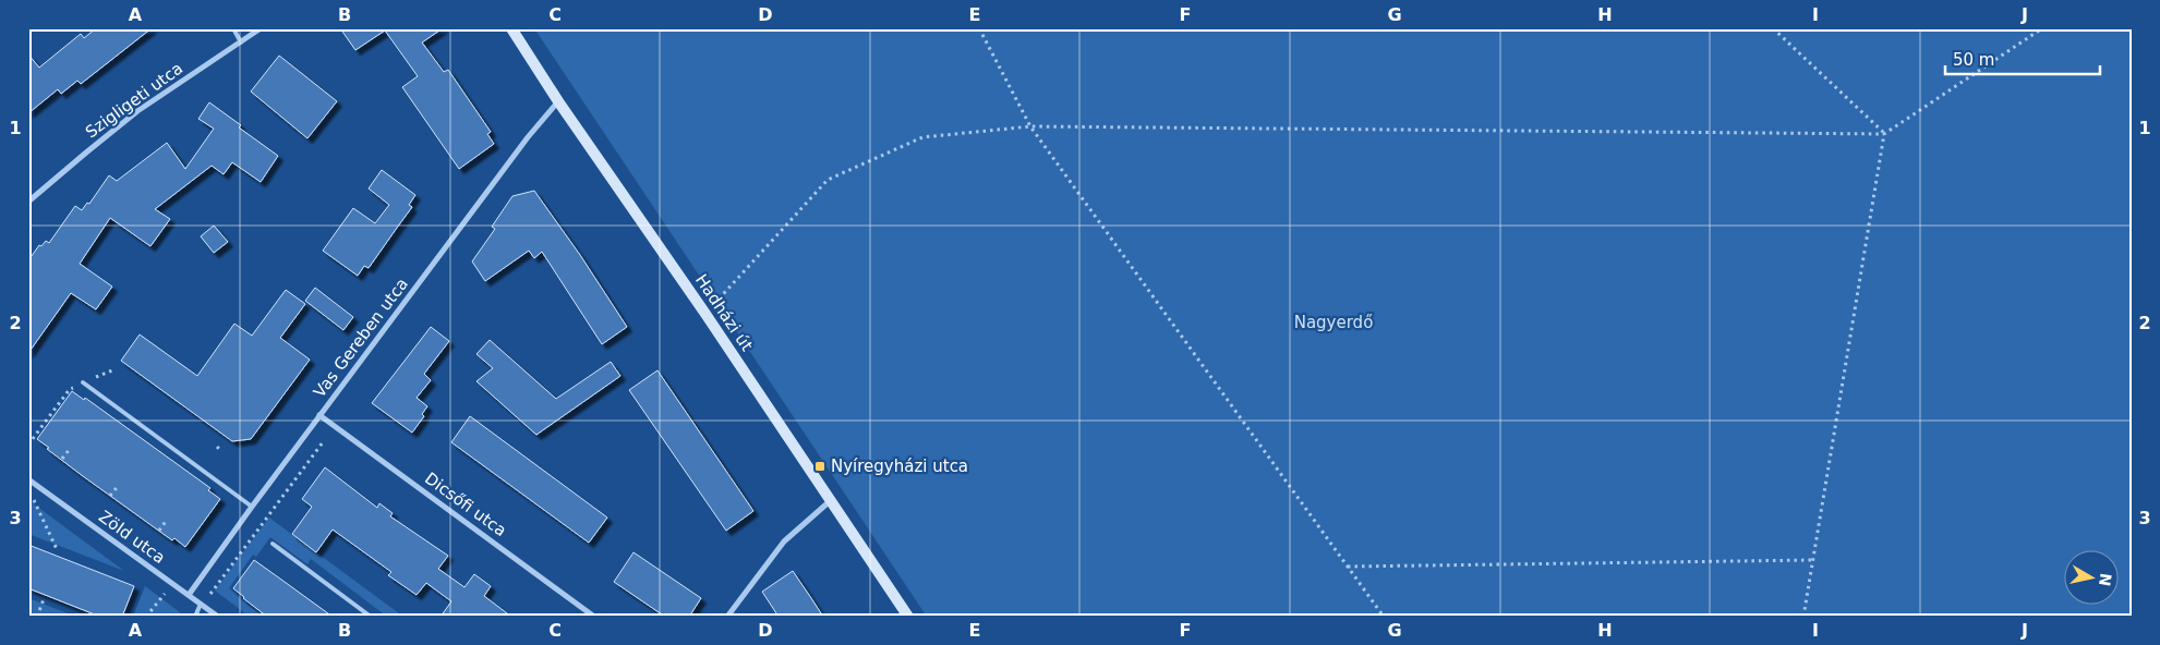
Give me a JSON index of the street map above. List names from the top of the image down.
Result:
{
  "streets": {
    "street": [
      "Szigligeti utca",
      "Hadházi út",
      "Vas Gereben utca",
      "Dicsőfi utca",
      "Zöld utca"
    ]
  },
  "crossings": [
    ["Hadházi út", "Vas Gereben utca"],
    ["Vas Gereben utca", "Dicsőfi utca"],
    ["Vas Gereben utca", "Zöld utca"]
  ],
  "parks": ["Nagyerdő"],
  "places": {
    "transit": ["Nyíregyházi utca"]
  },
  "scale_bar": "50 m",
  "north": "right",
  "grid": {
    "columns": [
      "A",
      "B",
      "C",
      "D",
      "E",
      "F",
      "G",
      "H",
      "I",
      "J"
    ],
    "rows": ["1", "2", "3"]
  }
}
